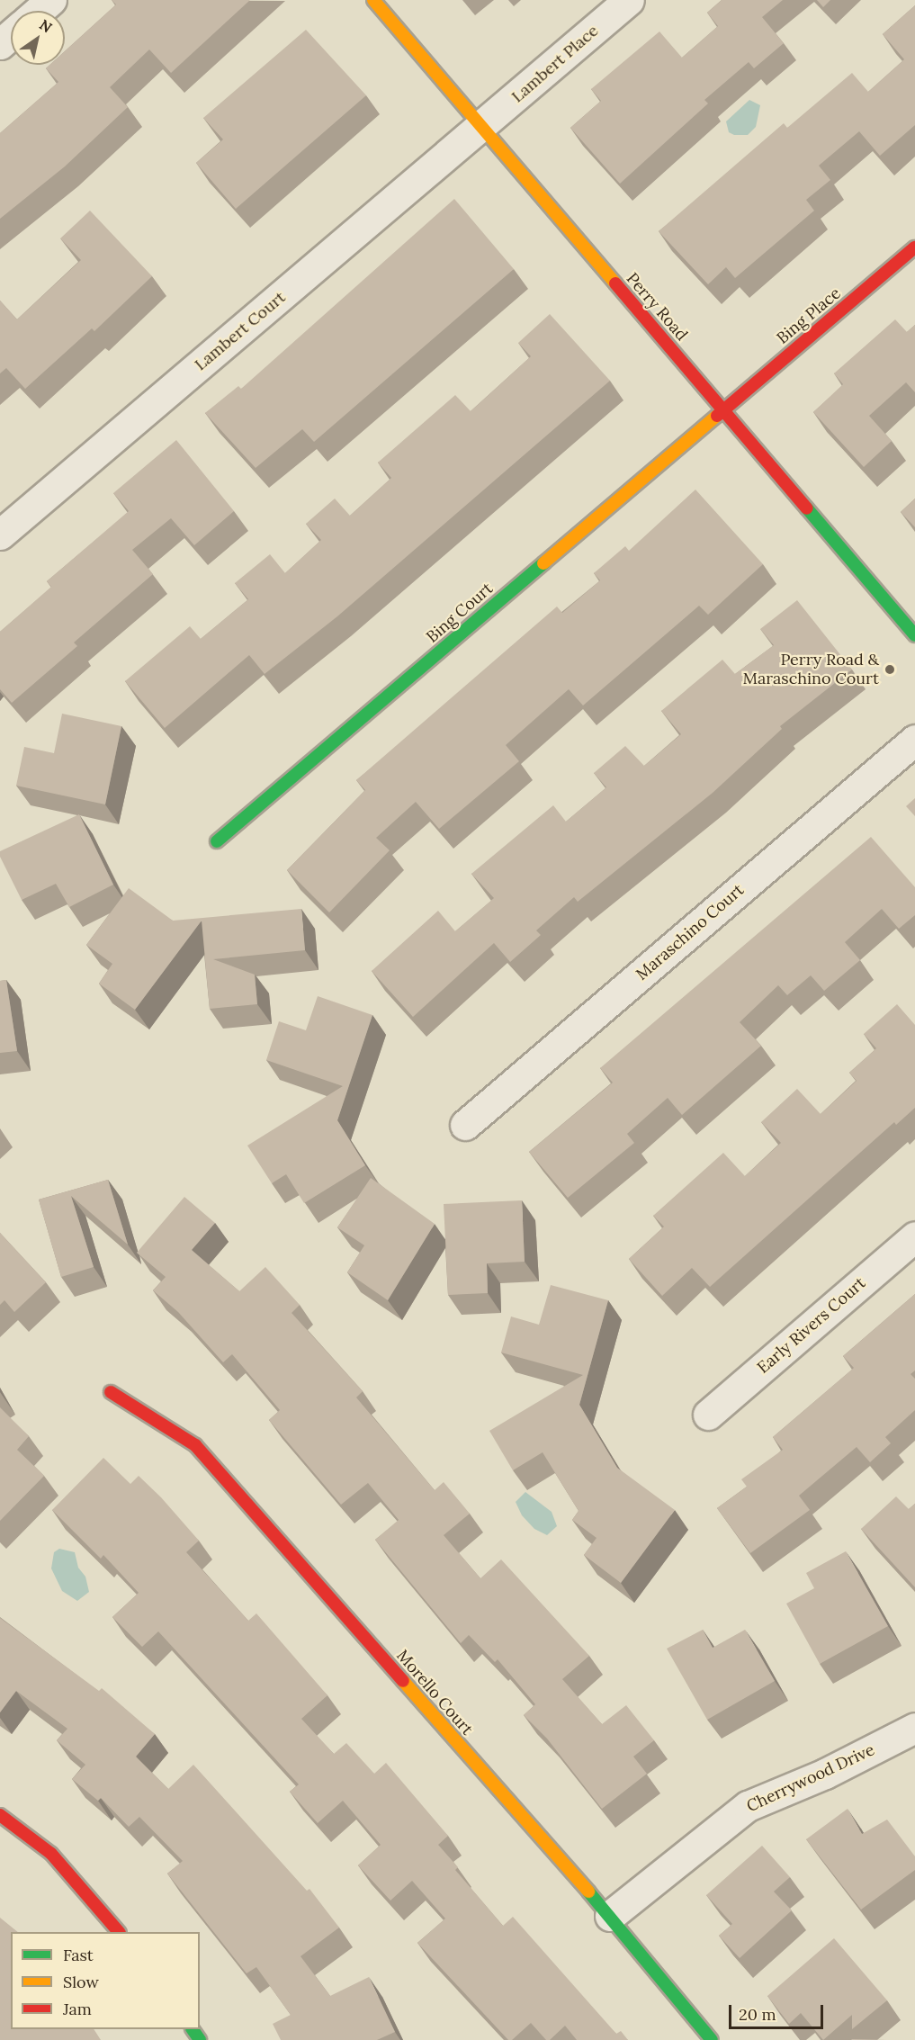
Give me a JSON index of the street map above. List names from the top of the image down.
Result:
{
  "streets": {
    "street": [
      "Lambert Place",
      "Perry Road",
      "Bing Place",
      "Lambert Court",
      "Bing Court",
      "Maraschino Court",
      "Early Rivers Court",
      "Morello Court",
      "Cherrywood Drive"
    ]
  },
  "crossings": [
    ["Lambert Place", "Perry Road"],
    ["Lambert Place", "Lambert Court"],
    ["Perry Road", "Bing Place"],
    ["Perry Road", "Lambert Court"],
    ["Perry Road", "Bing Court"],
    ["Bing Place", "Bing Court"],
    ["Morello Court", "Cherrywood Drive"]
  ],
  "places": ["Perry Road & Maraschino Court"],
  "legend": ["Fast", "Slow", "Jam"],
  "scale_bar": "20 m",
  "north": "top right"
}
